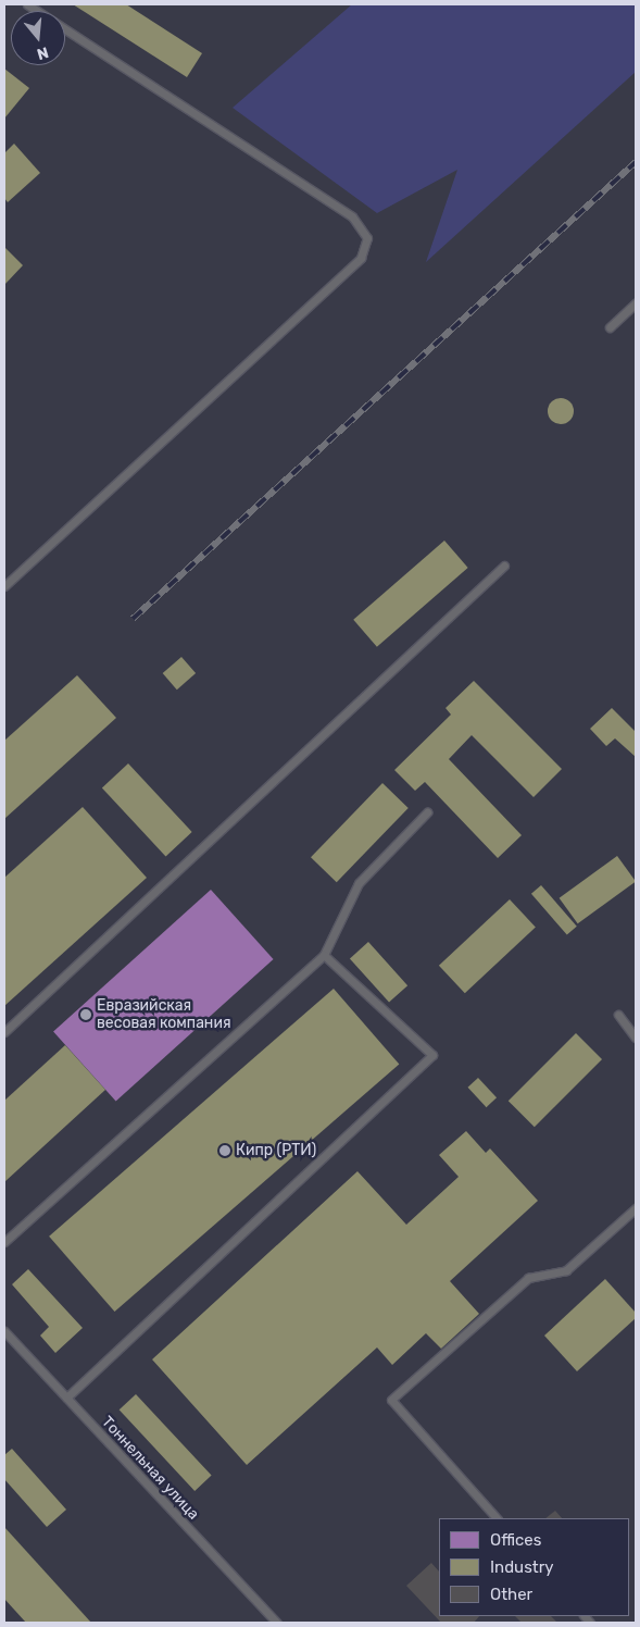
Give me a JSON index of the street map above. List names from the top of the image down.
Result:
{
  "streets": {
    "lane": ["Тоннельная улица"]
  },
  "places": ["Евразийская весовая компания", "Кипр (РТИ)"],
  "legend": ["Offices", "Industry", "Other"],
  "north": "bottom"
}
